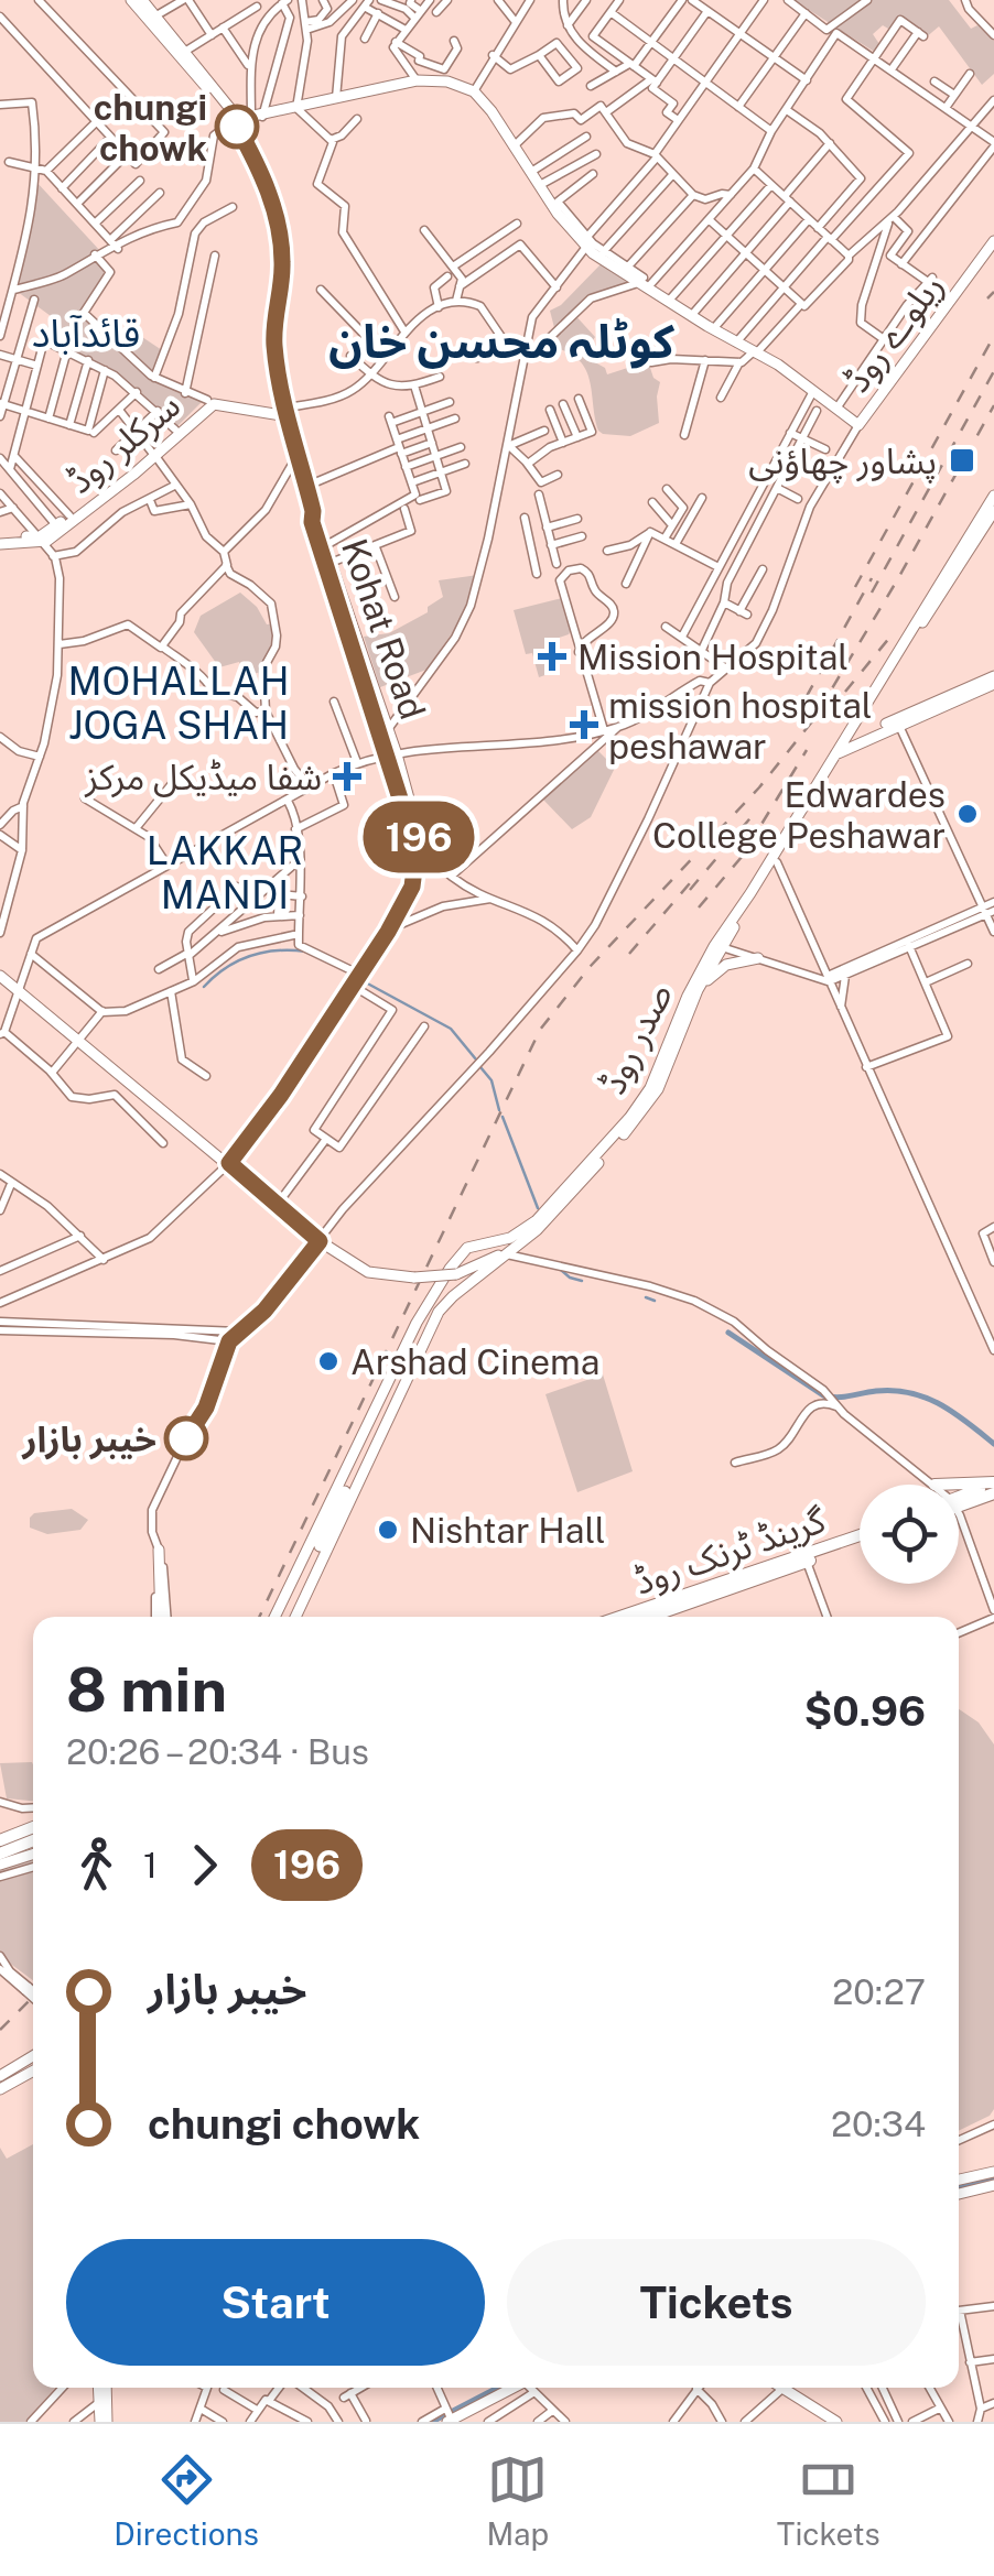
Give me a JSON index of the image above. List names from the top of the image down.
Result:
{
  "streets": {
    "highway": ["گرینڈ ٹرنک روڈ"],
    "main road": [
      "ریلوے روڈ",
      "سرکلر روڈ",
      "Kohat Road",
      "صدر روڈ"
    ]
  },
  "districts": [
    "قائدآباد",
    "کوٹلہ محسن خان",
    "MOHALLAH JOGA SHAH",
    "LAKKAR MANDI"
  ],
  "places": {
    "other": [
      "chungi chowk",
      "Edwardes College Peshawar",
      "Arshad Cinema",
      "خیبر بازار",
      "Nishtar Hall"
    ],
    "transit": ["پشاور چھاؤنی"],
    "health": ["Mission Hospital", "mission hospital peshawar", "شفا میڈیکل مركز"]
  },
  "lines": ["bus line 196"],
  "page": {
    "on_map": "196",
    "heading": ["8 min", "20:26 – 20:34 · Bus", "$0.96"],
    "legs": ["1", "196"],
    "list": [
      {
        "name": "خیبر بازار",
        "value": "20:27"
      },
      {
        "name": "chungi chowk",
        "value": "20:34"
      }
    ],
    "buttons": ["Start", "Tickets"],
    "tabs": ["Directions", "Map", "Tickets"]
  }
}
